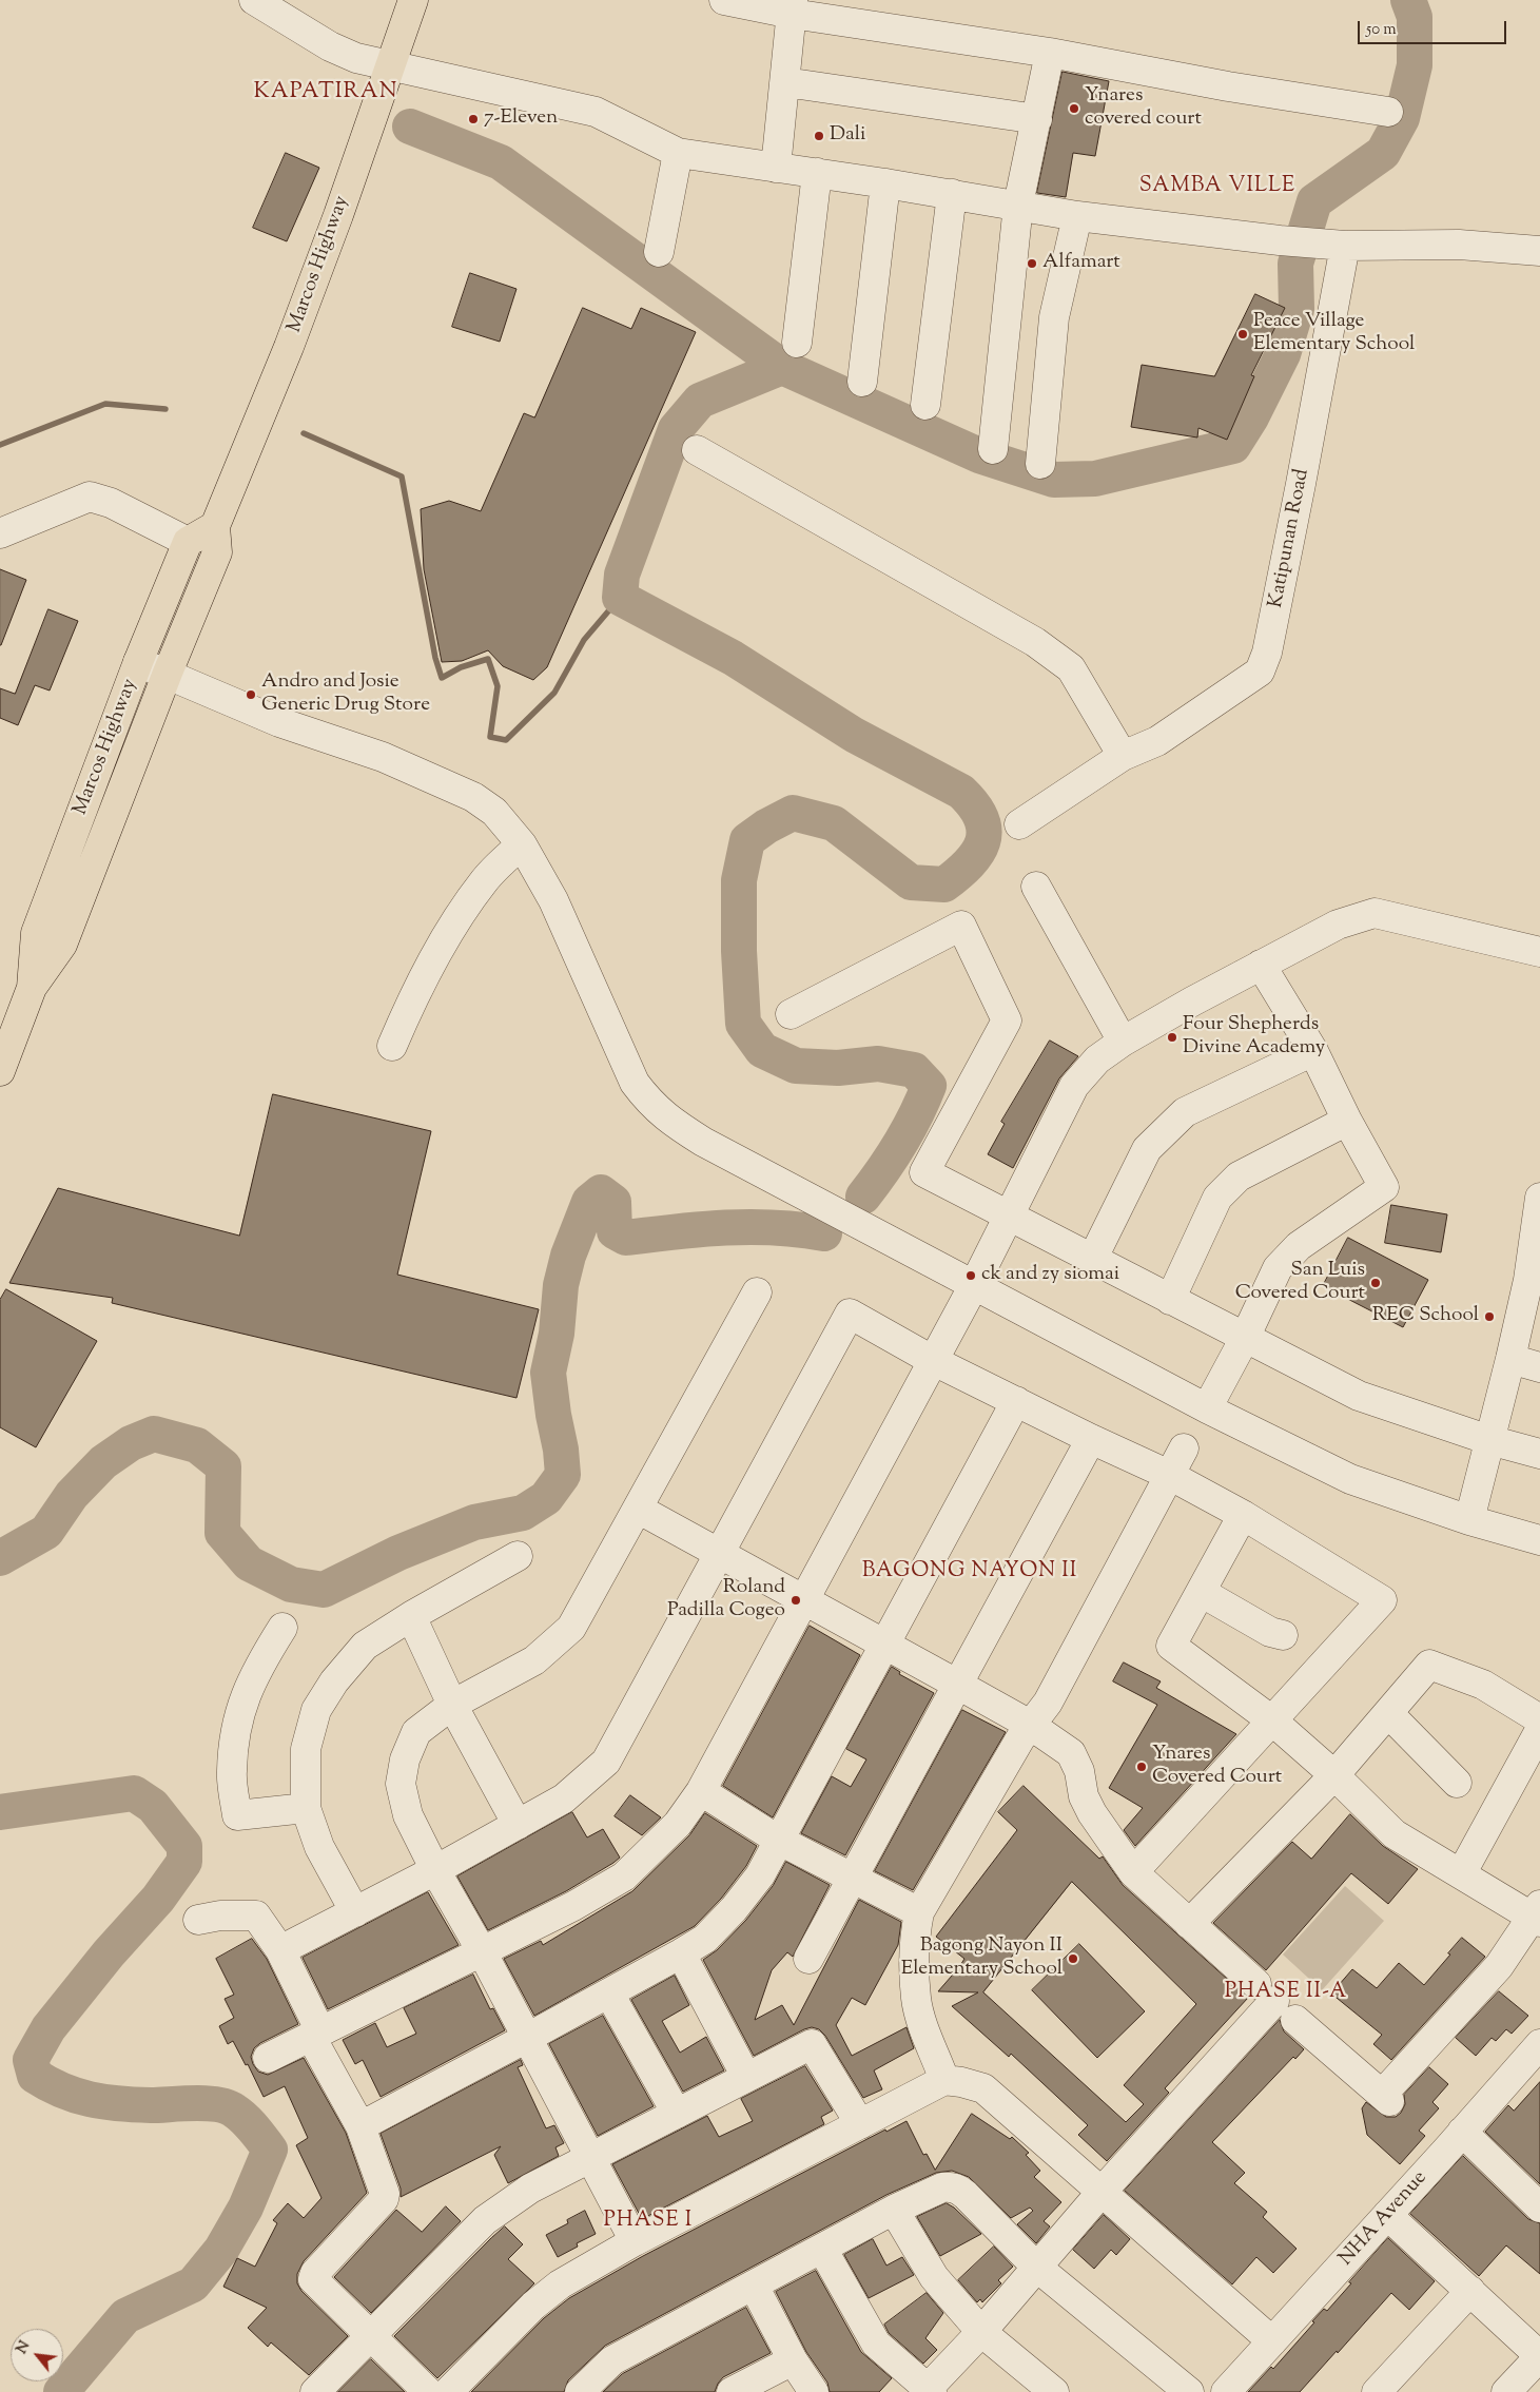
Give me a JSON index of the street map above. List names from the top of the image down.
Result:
{
  "streets": {
    "main road": ["Marcos Highway"],
    "street": ["Katipunan Road", "NHA Avenue"]
  },
  "districts": [
    "KAPATIRAN",
    "SAMBA VILLE",
    "BAGONG NAYON II",
    "PHASE II-A",
    "PHASE I"
  ],
  "places": [
    "Ynares covered court",
    "7-Eleven",
    "Dali",
    "Alfamart",
    "Peace Village Elementary School",
    "Andro and Josie Generic Drug Store",
    "Four Shepherds Divine Academy",
    "ck and zy siomai",
    "San Luis Covered Court",
    "REC School",
    "Roland Padilla Cogeo",
    "Ynares Covered Court",
    "Bagong Nayon II Elementary School"
  ],
  "scale_bar": "50 m",
  "north": "top left"
}
